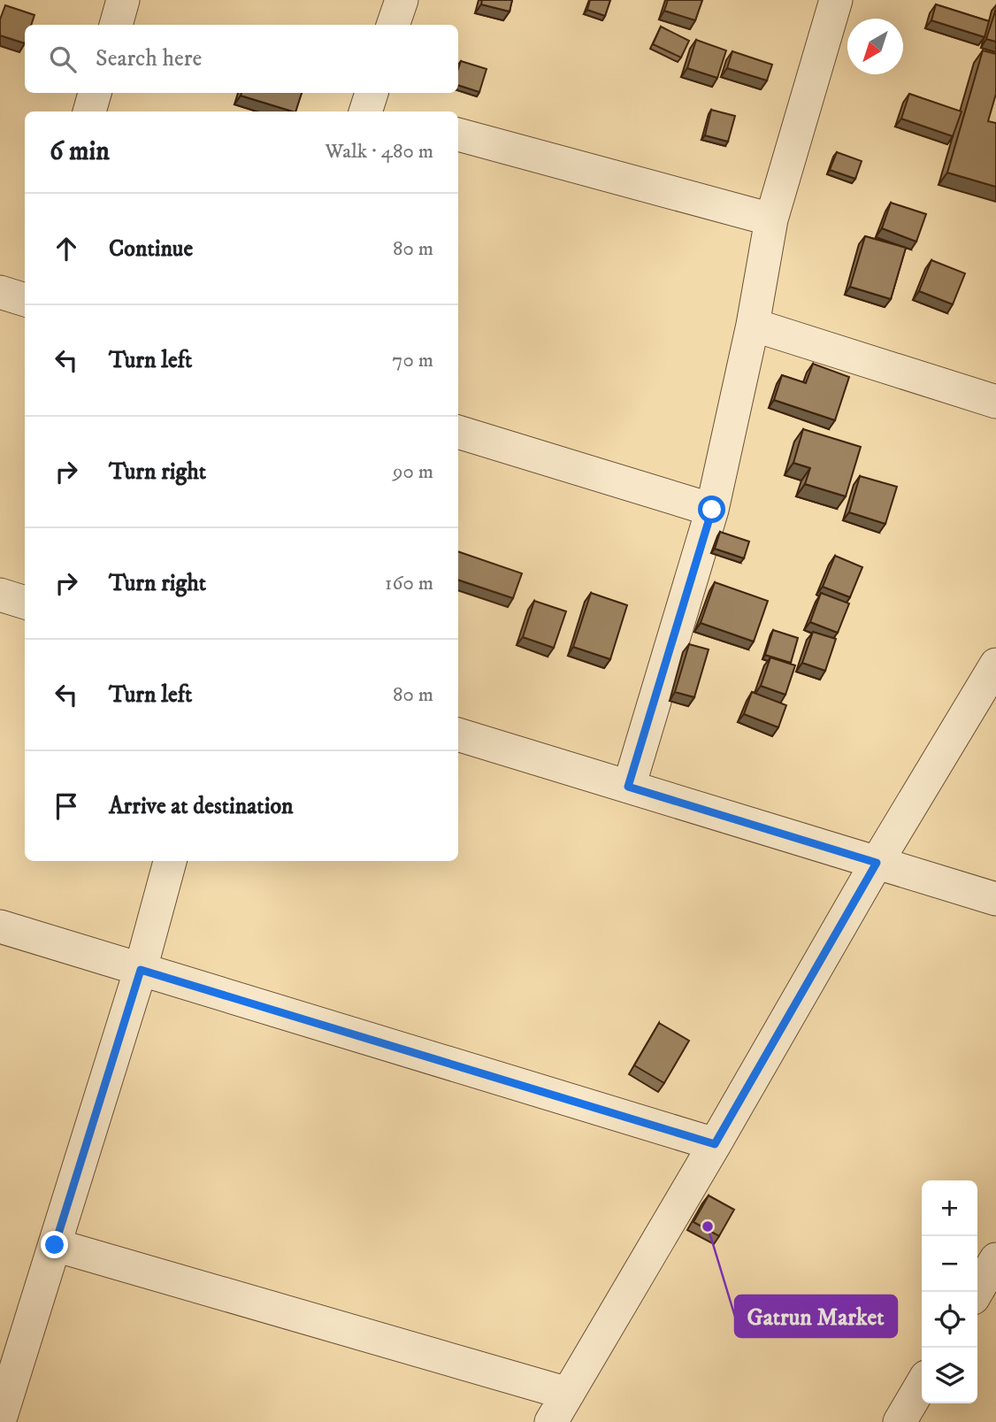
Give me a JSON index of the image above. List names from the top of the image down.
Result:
{
  "places": ["Gatrun Market"],
  "north": "bottom left",
  "page": {
    "search": "Search here",
    "heading": ["6 min", "Walk · 480 m"],
    "list": [
      ["Continue", "80 m"],
      ["Turn left", "70 m"],
      ["Turn right", "90 m"],
      ["Turn right", "160 m"],
      ["Turn left", "80 m"],
      "Arrive at destination"
    ],
    "map_buttons": ["+", "−"]
  }
}
